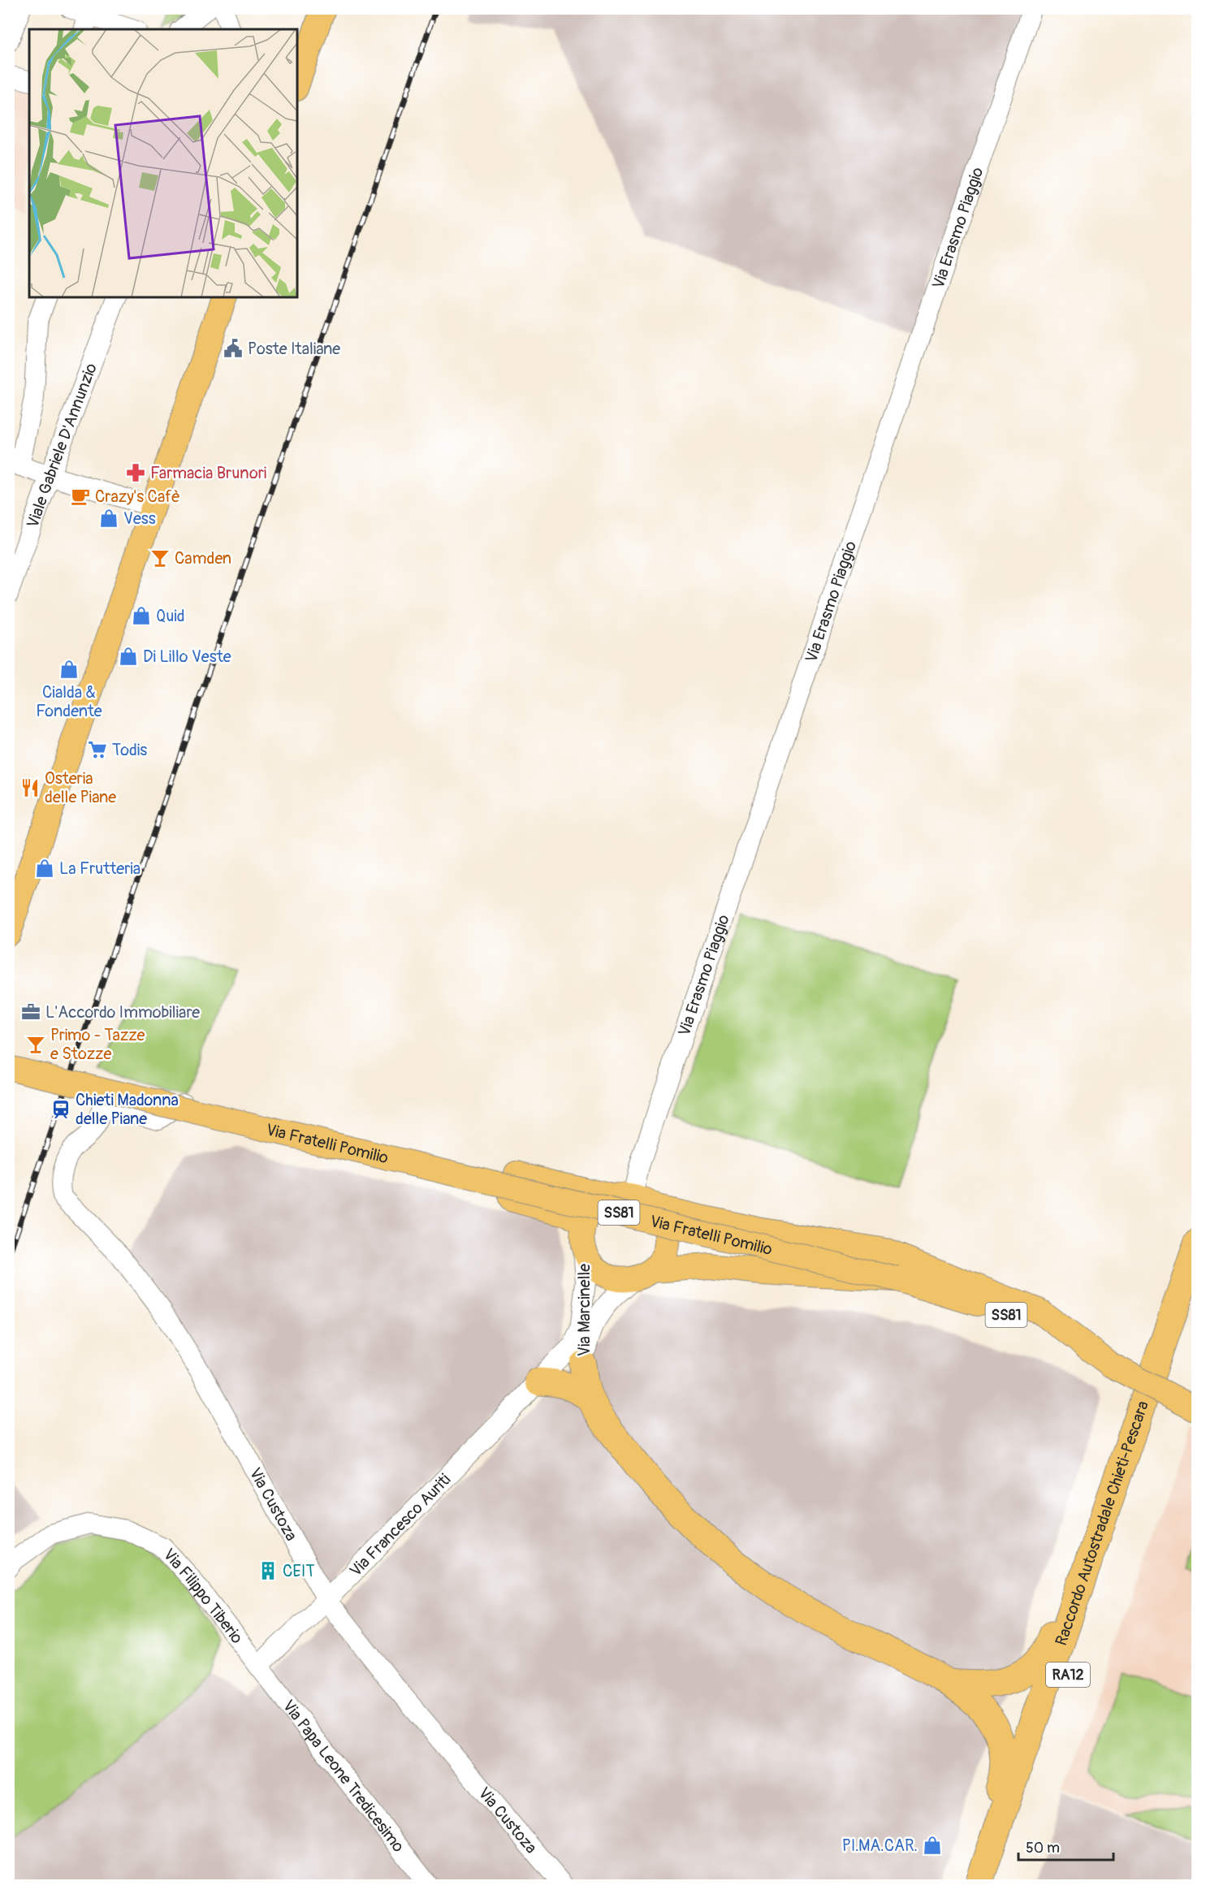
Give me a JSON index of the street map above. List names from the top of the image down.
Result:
{
  "streets": {
    "highway": ["Raccordo Autostradale Chieti-Pescara", "RA12"],
    "main road": ["Via Fratelli Pomilio", "SS81"],
    "street": [
      "Via Erasmo Piaggio",
      "Viale Gabriele D'Annunzio",
      "Via Marcinelle",
      "Via Custoza",
      "Via Francesco Auriti",
      "Via Filippo Tiberio",
      "Via Papa Leone Tredicesimo"
    ]
  },
  "crossings": [
    ["Via Erasmo Piaggio", "Via Fratelli Pomilio"],
    ["Via Erasmo Piaggio", "Via Marcinelle"],
    ["Via Fratelli Pomilio", "Via Marcinelle"],
    ["Via Fratelli Pomilio", "Via Custoza"],
    ["Via Marcinelle", "Via Francesco Auriti"],
    ["Via Custoza", "Via Francesco Auriti"],
    ["Via Francesco Auriti", "Via Filippo Tiberio"],
    ["Via Francesco Auriti", "Via Papa Leone Tredicesimo"],
    ["Via Filippo Tiberio", "Via Papa Leone Tredicesimo"]
  ],
  "places": {
    "public building": ["Poste Italiane"],
    "pharmacy": ["Farmacia Brunori"],
    "cafe": ["Crazy's Cafè"],
    "shop": [
      "Vess",
      "Quid",
      "Di Lillo Veste",
      "Cialda & Fondente",
      "La Frutteria",
      "PI.MA.CAR."
    ],
    "bar": ["Camden", "Primo - Tazze e Stozze"],
    "supermarket": ["Todis"],
    "restaurant": ["Osteria delle Piane"],
    "office": ["L'Accordo Immobiliare"],
    "station": ["Chieti Madonna delle Piane"],
    "building": ["CEIT"]
  },
  "scale_bar": "50 m"
}
